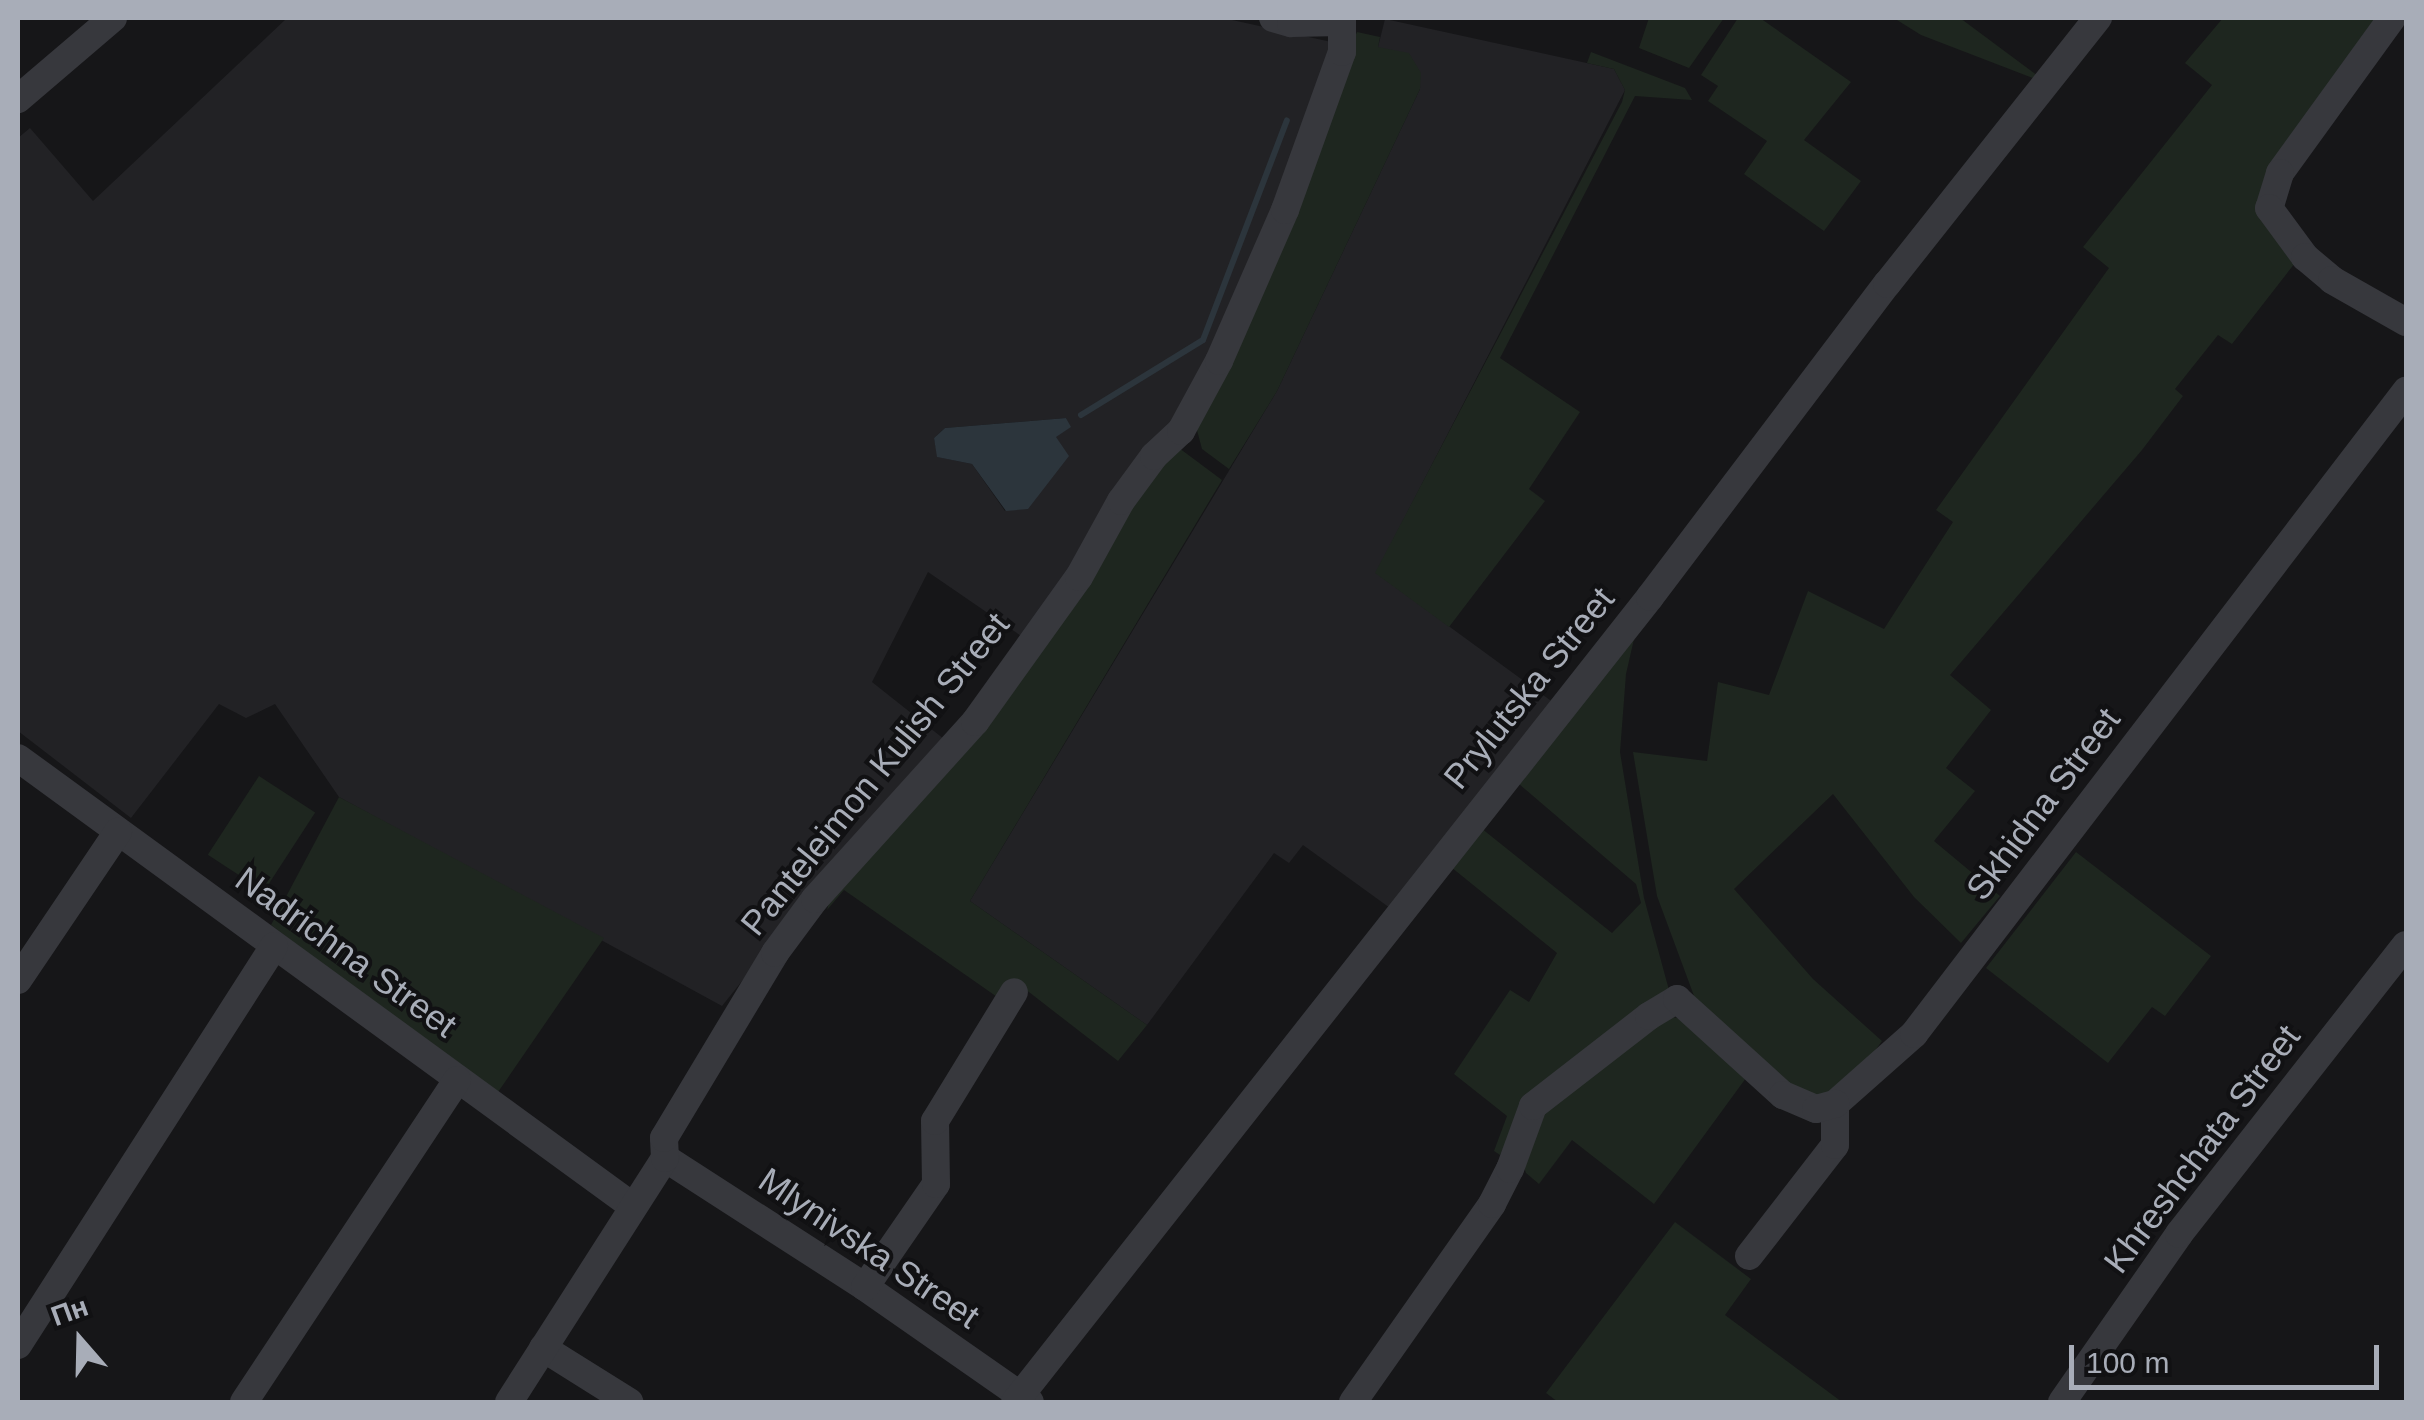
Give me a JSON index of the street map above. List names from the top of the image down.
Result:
{
  "streets": {
    "street": [
      "Prylutska Street",
      "Panteleimon Kulish Street",
      "Skhidna Street",
      "Nadrichna Street",
      "Khreshchata Street",
      "Mlynivska Street"
    ]
  },
  "crossings": [
    ["Prylutska Street", "Mlynivska Street"],
    ["Panteleimon Kulish Street", "Nadrichna Street"],
    ["Panteleimon Kulish Street", "Mlynivska Street"]
  ],
  "scale_bar": "100 m",
  "north": "top"
}
